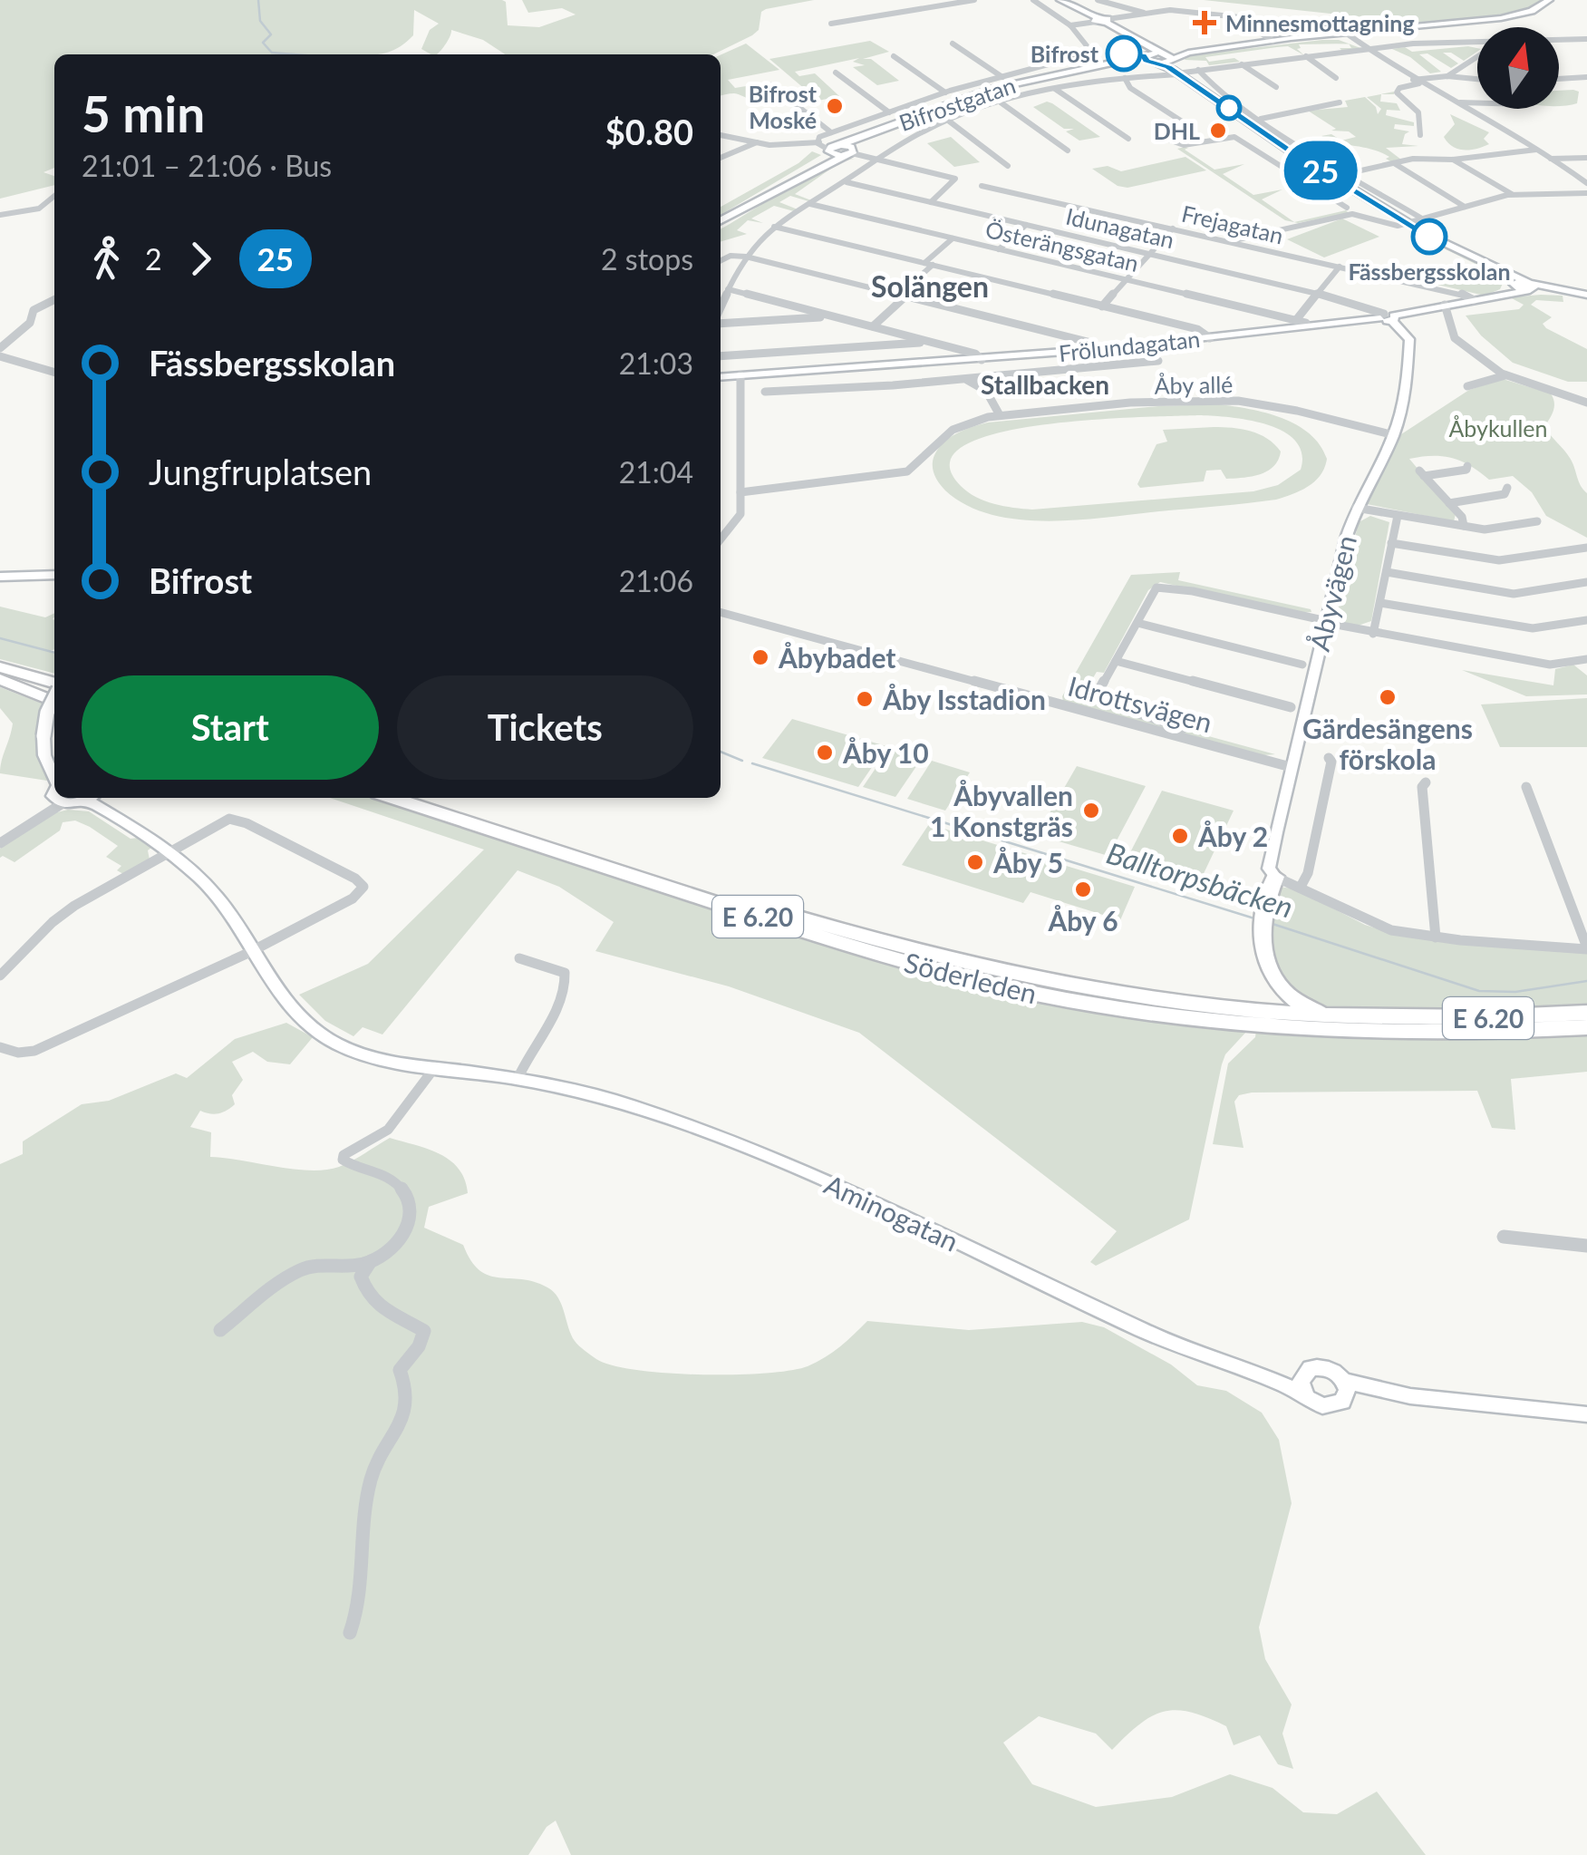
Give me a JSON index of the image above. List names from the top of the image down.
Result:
{
  "streets": {
    "highway": ["E 6.20", "Söderleden"],
    "street": [
      "Bifrostgatan",
      "Frejagatan",
      "Idunagatan",
      "Österängsgatan",
      "Frölundagatan",
      "Åby allé",
      "Åbyvägen",
      "Idrottsvägen",
      "Aminogatan"
    ]
  },
  "crossings": [
    ["Frejagatan", "Frölundagatan"],
    ["Idunagatan", "Frölundagatan"],
    ["Idunagatan", "Åbyvägen"],
    ["Frölundagatan", "Åbyvägen"],
    ["Åby allé", "Åbyvägen"],
    ["Åbyvägen", "Idrottsvägen"]
  ],
  "districts": ["Solängen", "Stallbacken"],
  "water": ["Balltorpsbäcken"],
  "parks": ["Åbykullen"],
  "places": {
    "health": ["Minnesmottagning"],
    "other": [
      "Bifrost",
      "Bifrost Moské",
      "DHL",
      "Fässbergsskolan",
      "Åbybadet",
      "Gärdesängens förskola",
      "Åby Isstadion",
      "Åby 10",
      "Åbyvallen 1 Konstgräs",
      "Åby 2",
      "Åby 5",
      "Åby 6"
    ]
  },
  "lines": ["bus line 25"],
  "north": "top",
  "page": {
    "on_map": "25",
    "heading": ["5 min", "21:01 – 21:06 · Bus", "$0.80"],
    "legs": ["2", "25", "2 stops"],
    "list": [
      {
        "name": "Fässbergsskolan",
        "value": "21:03"
      },
      {
        "name": "Jungfruplatsen",
        "value": "21:04"
      },
      {
        "name": "Bifrost",
        "value": "21:06"
      }
    ],
    "buttons": ["Start", "Tickets"]
  }
}
